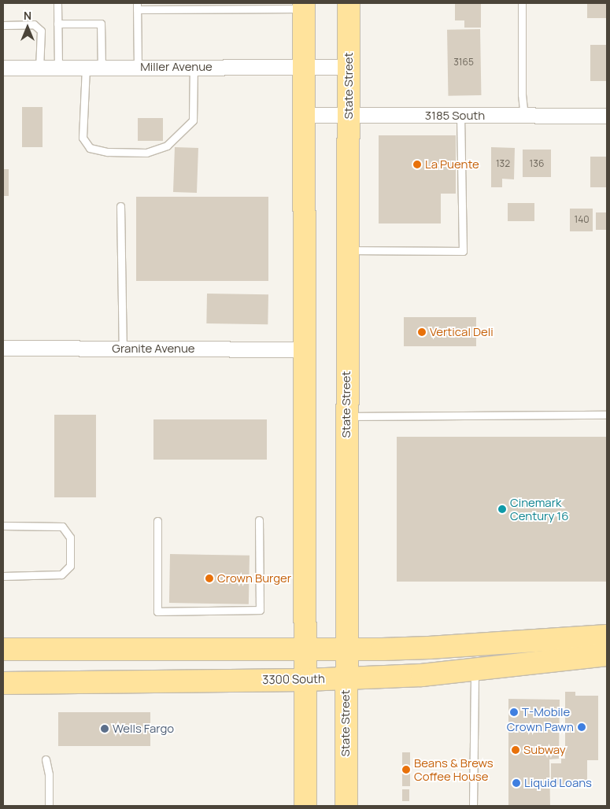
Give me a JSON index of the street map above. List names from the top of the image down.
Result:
{
  "streets": {
    "main road": ["State Street", "3300 South"],
    "street": ["Miller Avenue", "3185 South", "Granite Avenue"]
  },
  "crossings": [
    ["Miller Avenue", "State Street"],
    ["State Street", "3185 South"],
    ["State Street", "3300 South"]
  ],
  "places": [
    "La Puente",
    "Vertical Deli",
    "Cinemark Century 16",
    "Crown Burger",
    "T-Mobile",
    "Crown Pawn",
    "Wells Fargo",
    "Subway",
    "Beans & Brews Coffee House",
    "Liquid Loans"
  ],
  "house_numbers": [
    "3165",
    "132",
    "136",
    "140"
  ],
  "north": "top"
}
